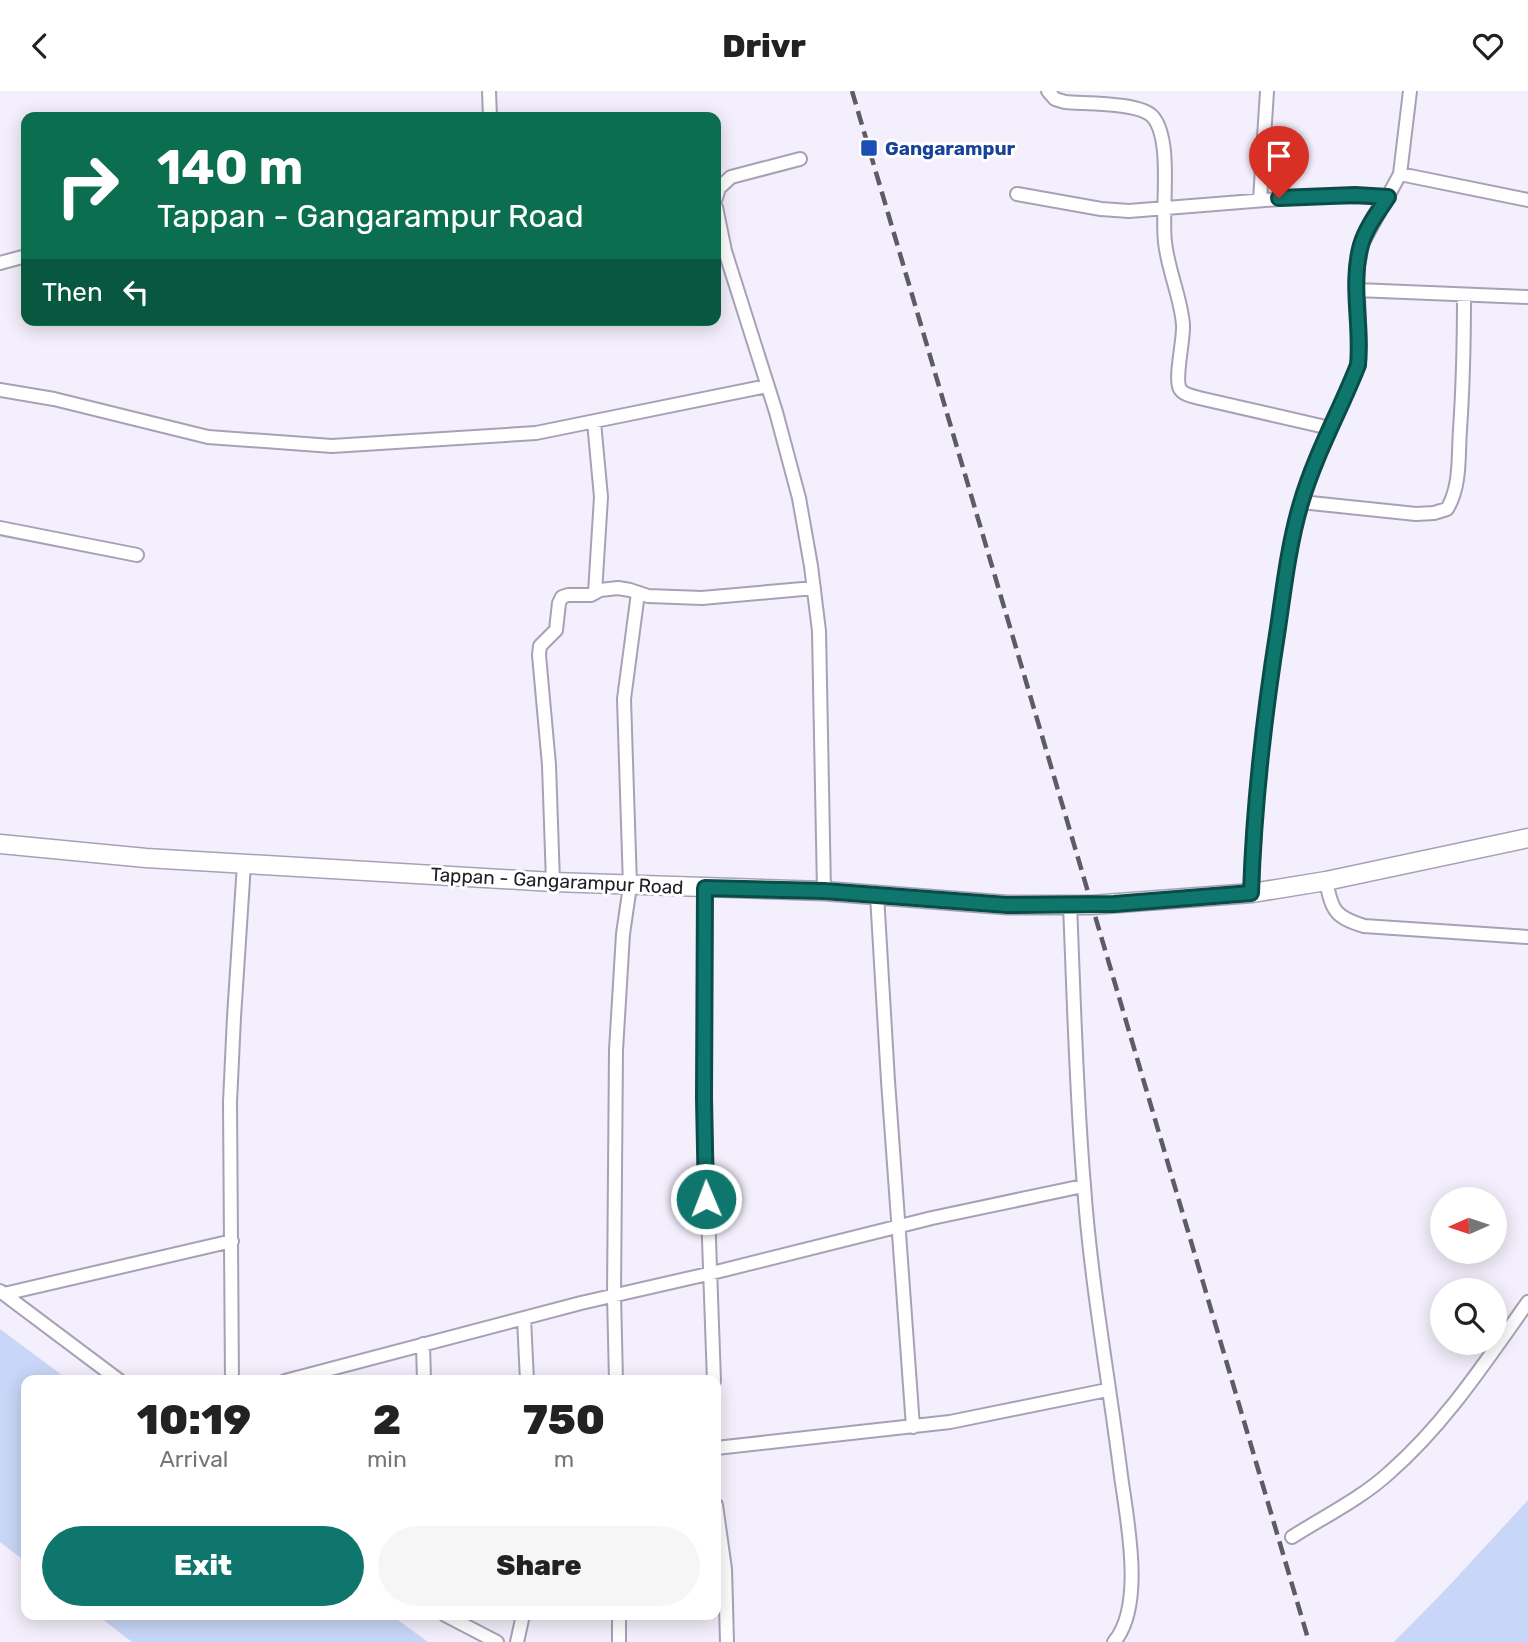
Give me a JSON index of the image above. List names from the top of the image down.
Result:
{
  "streets": {
    "main road": ["Tappan - Gangarampur Road"]
  },
  "places": {
    "transit": ["Gangarampur"]
  },
  "north": "left",
  "page": {
    "header": "Drivr",
    "turn": ["140 m", "Tappan - Gangarampur Road"],
    "then": "Then",
    "eta": [
      "10:19",
      "Arrival",
      "2",
      "min",
      "750",
      "m"
    ],
    "buttons": ["Exit", "Share"]
  }
}
